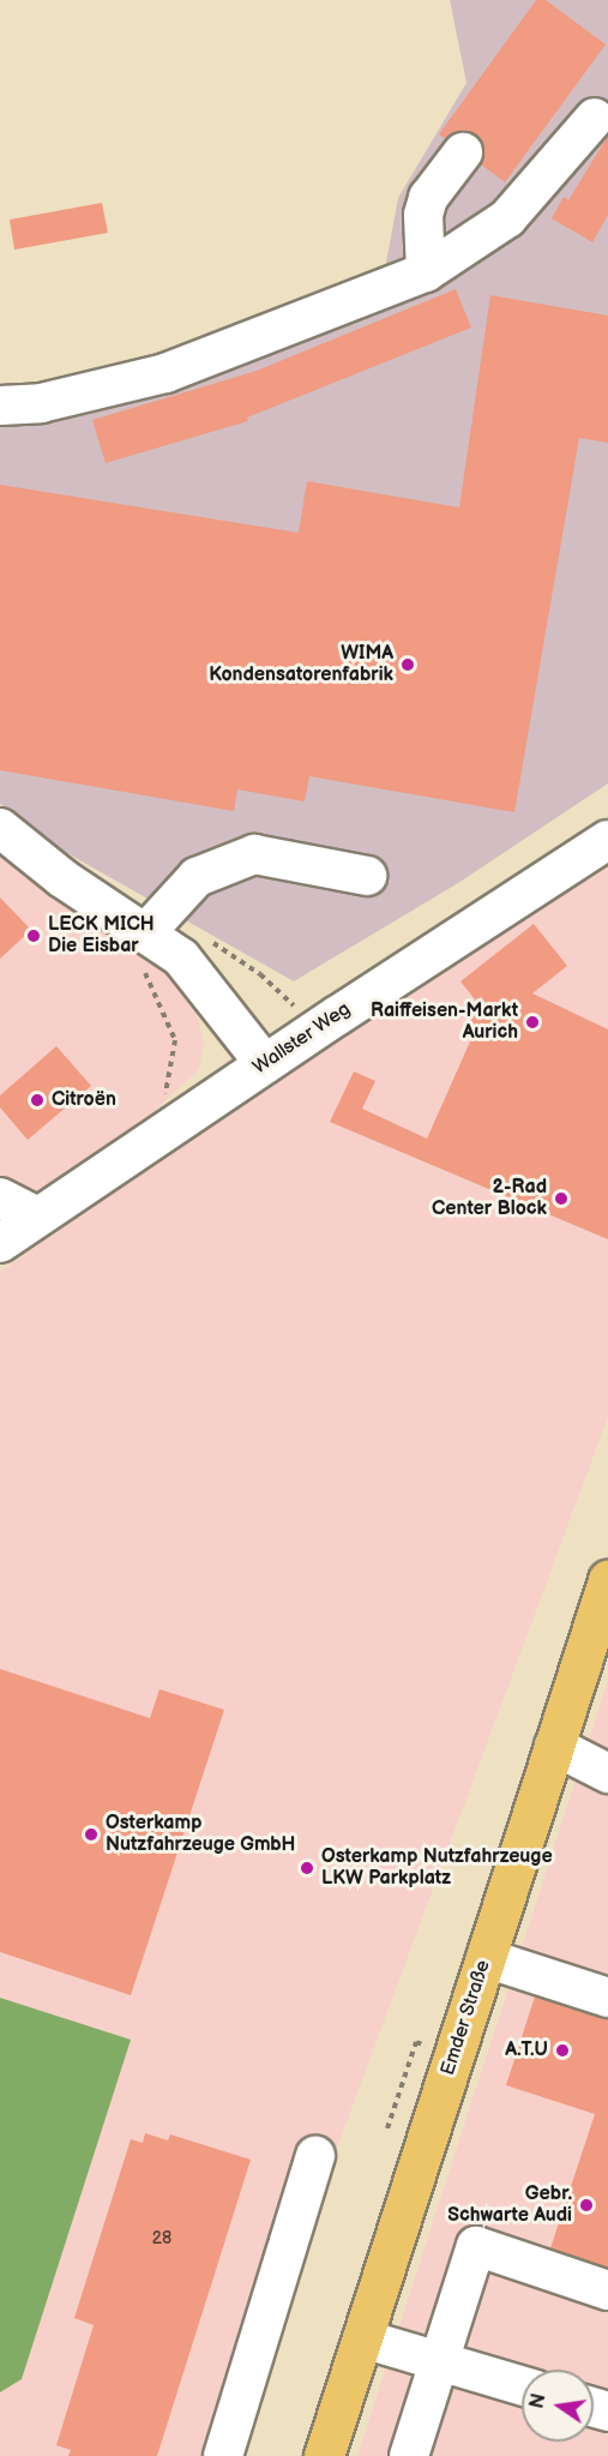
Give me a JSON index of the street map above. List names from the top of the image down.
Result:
{
  "streets": {
    "main road": ["Emder Straße"],
    "street": ["Wallster Weg"]
  },
  "places": [
    "WIMA Kondensatorenfabrik",
    "LECK MICH Die Eisbar",
    "Raiffeisen-Markt Aurich",
    "Citroën",
    "2-Rad Center Block",
    "Osterkamp Nutzfahrzeuge GmbH",
    "Osterkamp Nutzfahrzeuge LKW Parkplatz",
    "A.T.U",
    "Gebr. Schwarte Audi"
  ],
  "house_numbers": ["28"],
  "north": "left"
}
